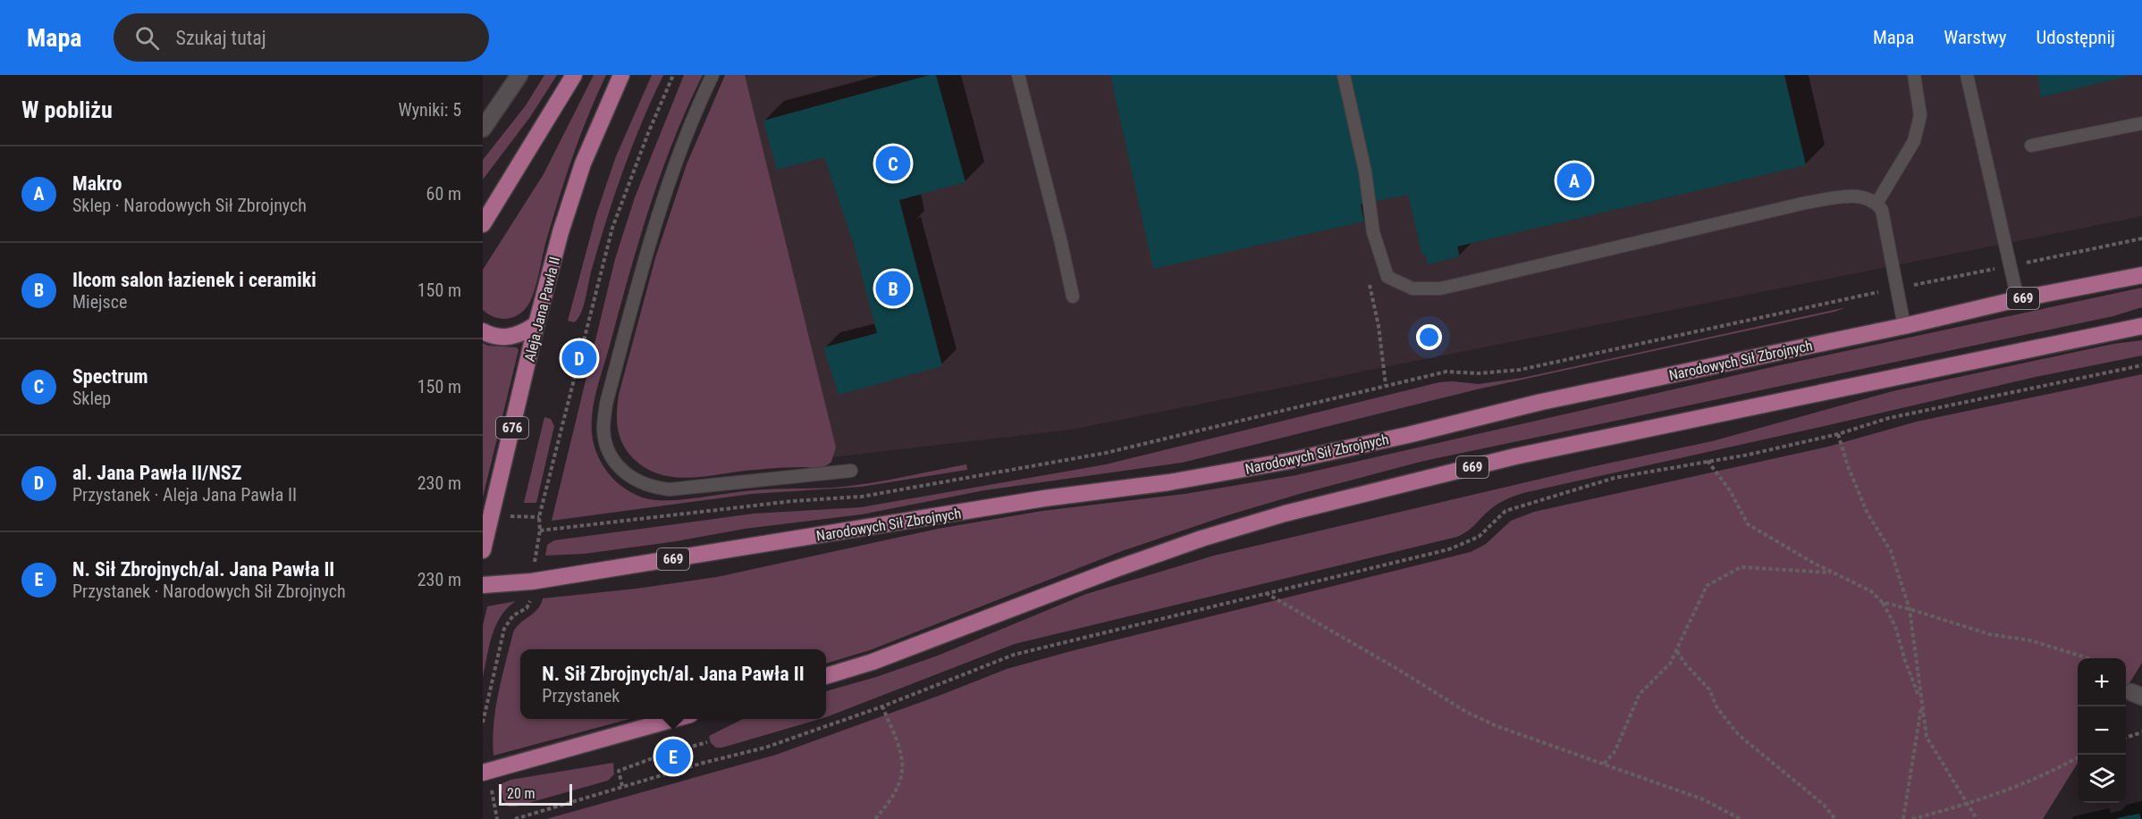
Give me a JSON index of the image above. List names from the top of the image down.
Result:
{
  "streets": {
    "main road": [
      "669",
      "Aleja Jana Pawła II",
      "Narodowych Sił Zbrojnych",
      "676"
    ]
  },
  "scale_bar": "20 m",
  "page": {
    "header": "Mapa",
    "search": "Szukaj tutaj",
    "nav": ["Mapa", "Warstwy", "Udostępnij"],
    "heading": ["W pobliżu", "Wyniki: 5"],
    "pins": [
      "C",
      "A",
      "B",
      "D",
      "E"
    ],
    "list": [
      {
        "mark": "A",
        "name": "Makro",
        "note": "Sklep · Narodowych Sił Zbrojnych",
        "value": "60 m"
      },
      {
        "mark": "B",
        "name": "Ilcom salon łazienek i ceramiki",
        "note": "Miejsce",
        "value": "150 m"
      },
      {
        "mark": "C",
        "name": "Spectrum",
        "note": "Sklep",
        "value": "150 m"
      },
      {
        "mark": "D",
        "name": "al. Jana Pawła II/NSZ",
        "note": "Przystanek · Aleja Jana Pawła II",
        "value": "230 m"
      },
      {
        "mark": "E",
        "name": "N. Sił Zbrojnych/al. Jana Pawła II",
        "note": "Przystanek · Narodowych Sił Zbrojnych",
        "value": "230 m"
      }
    ],
    "popup": ["N. Sił Zbrojnych/al. Jana Pawła II", "Przystanek"],
    "map_buttons": ["+", "−"],
    "scale": "20 m"
  }
}
